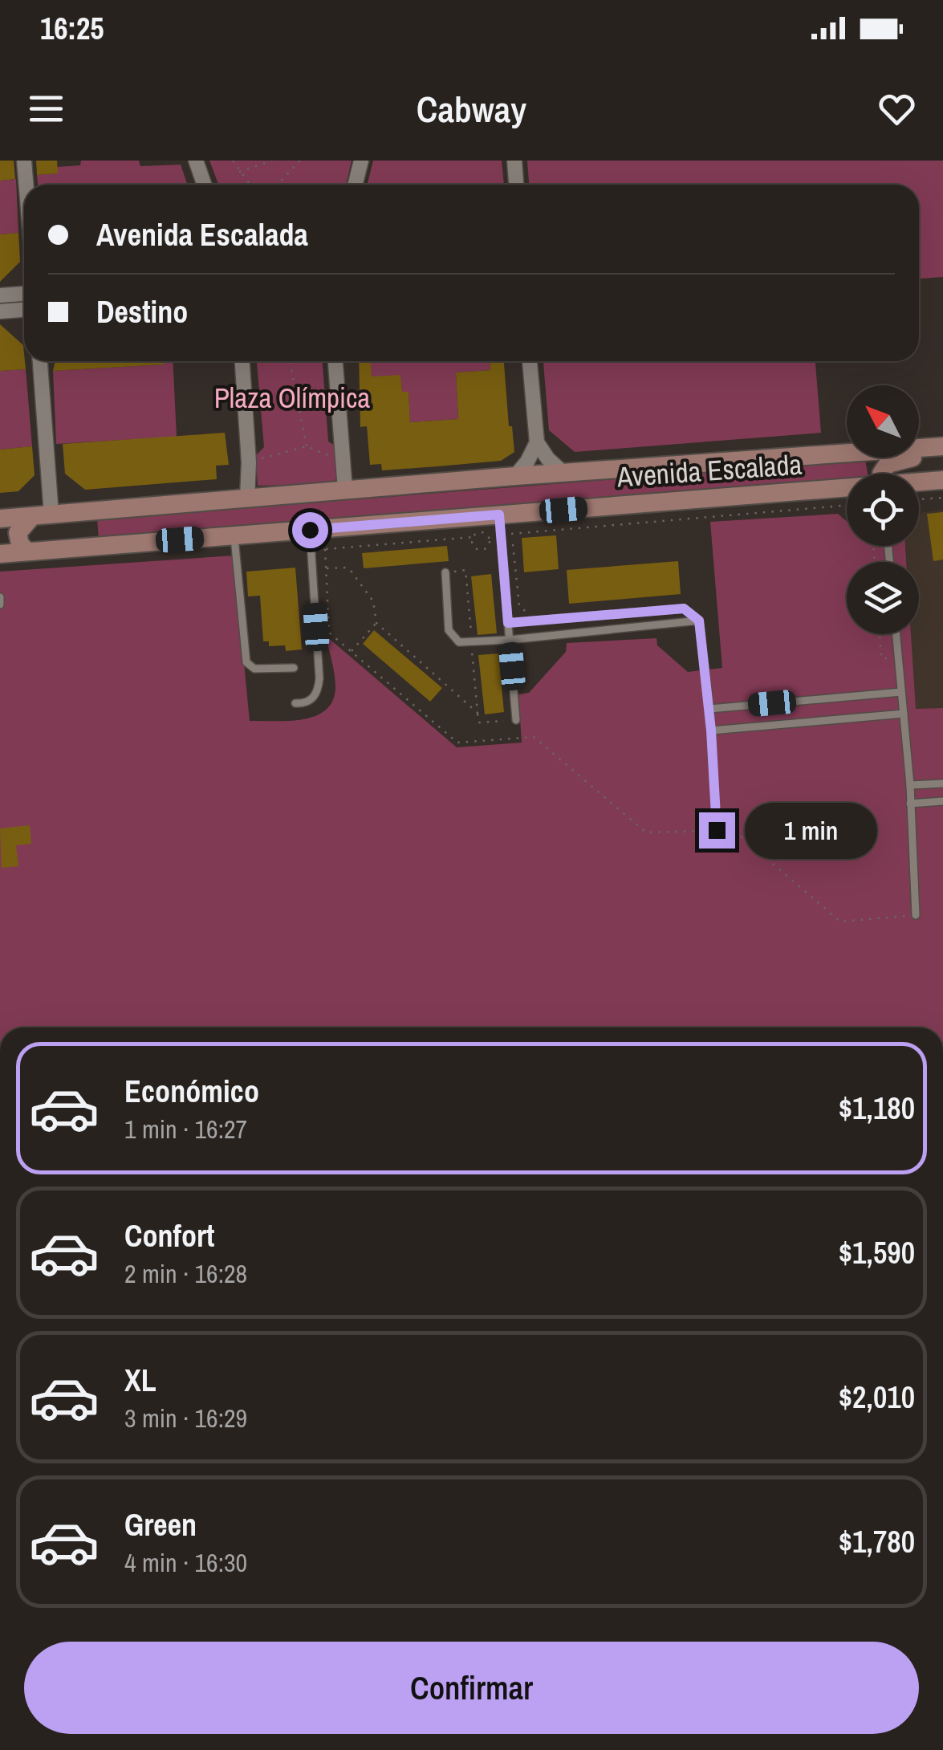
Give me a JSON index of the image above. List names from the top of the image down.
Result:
{
  "streets": {
    "main road": ["Avenida Escalada"]
  },
  "parks": ["Plaza Olímpica"],
  "north": "top left",
  "page": {
    "status": "16:25",
    "header": "Cabway",
    "banner": ["Avenida Escalada", "Destino"],
    "bubble": "1 min",
    "list": [
      {
        "name": "Económico",
        "note": "1 min · 16:27",
        "value": "$1,180"
      },
      {
        "name": "Confort",
        "note": "2 min · 16:28",
        "value": "$1,590"
      },
      {
        "name": "XL",
        "note": "3 min · 16:29",
        "value": "$2,010"
      },
      {
        "name": "Green",
        "note": "4 min · 16:30",
        "value": "$1,780"
      }
    ],
    "buttons": "Confirmar"
  }
}
